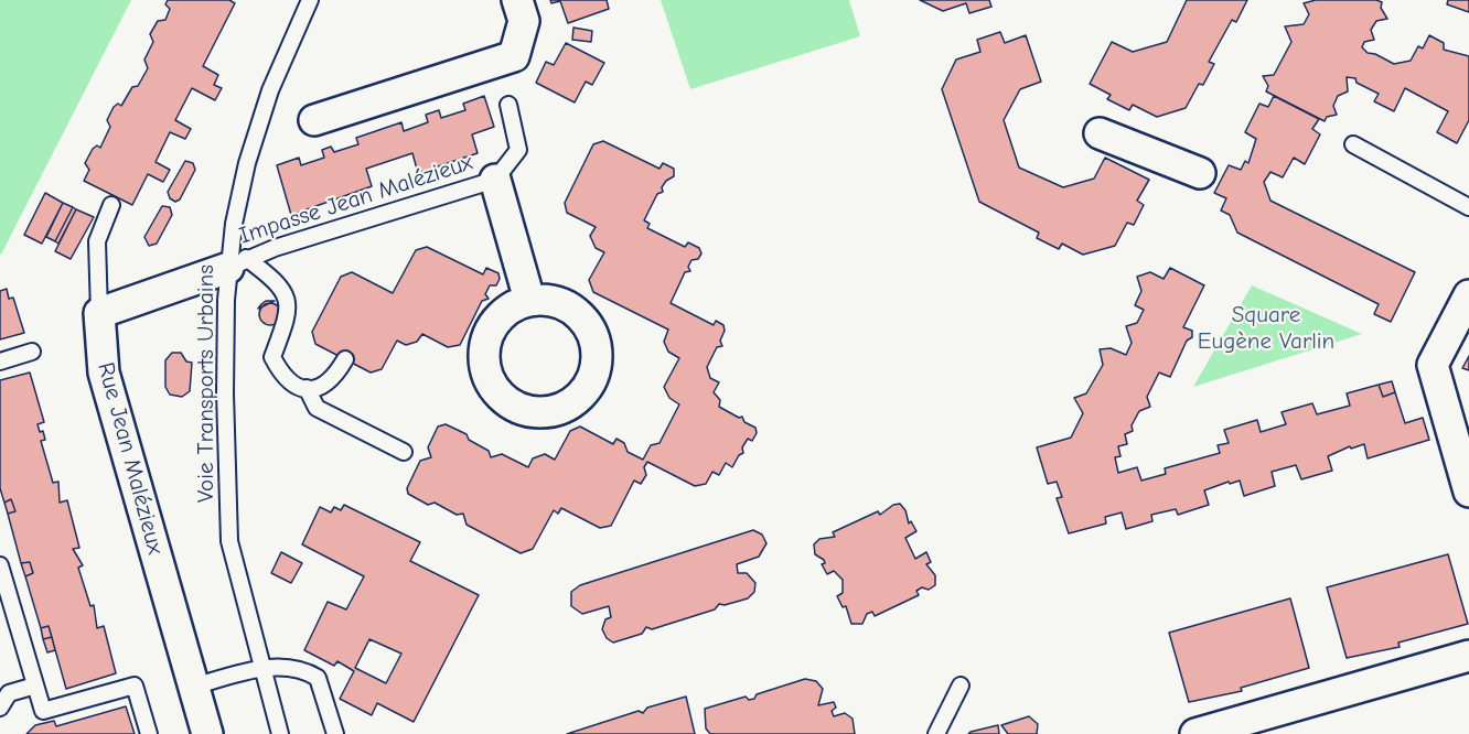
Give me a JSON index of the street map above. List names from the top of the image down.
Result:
{
  "streets": {
    "street": ["Rue Jean Malézieux"],
    "lane": ["Impasse Jean Malézieux", "Voie Transports Urbains"]
  },
  "crossings": [
    ["Impasse Jean Malézieux", "Voie Transports Urbains"]
  ],
  "parks": ["Square Eugène Varlin"]
}
